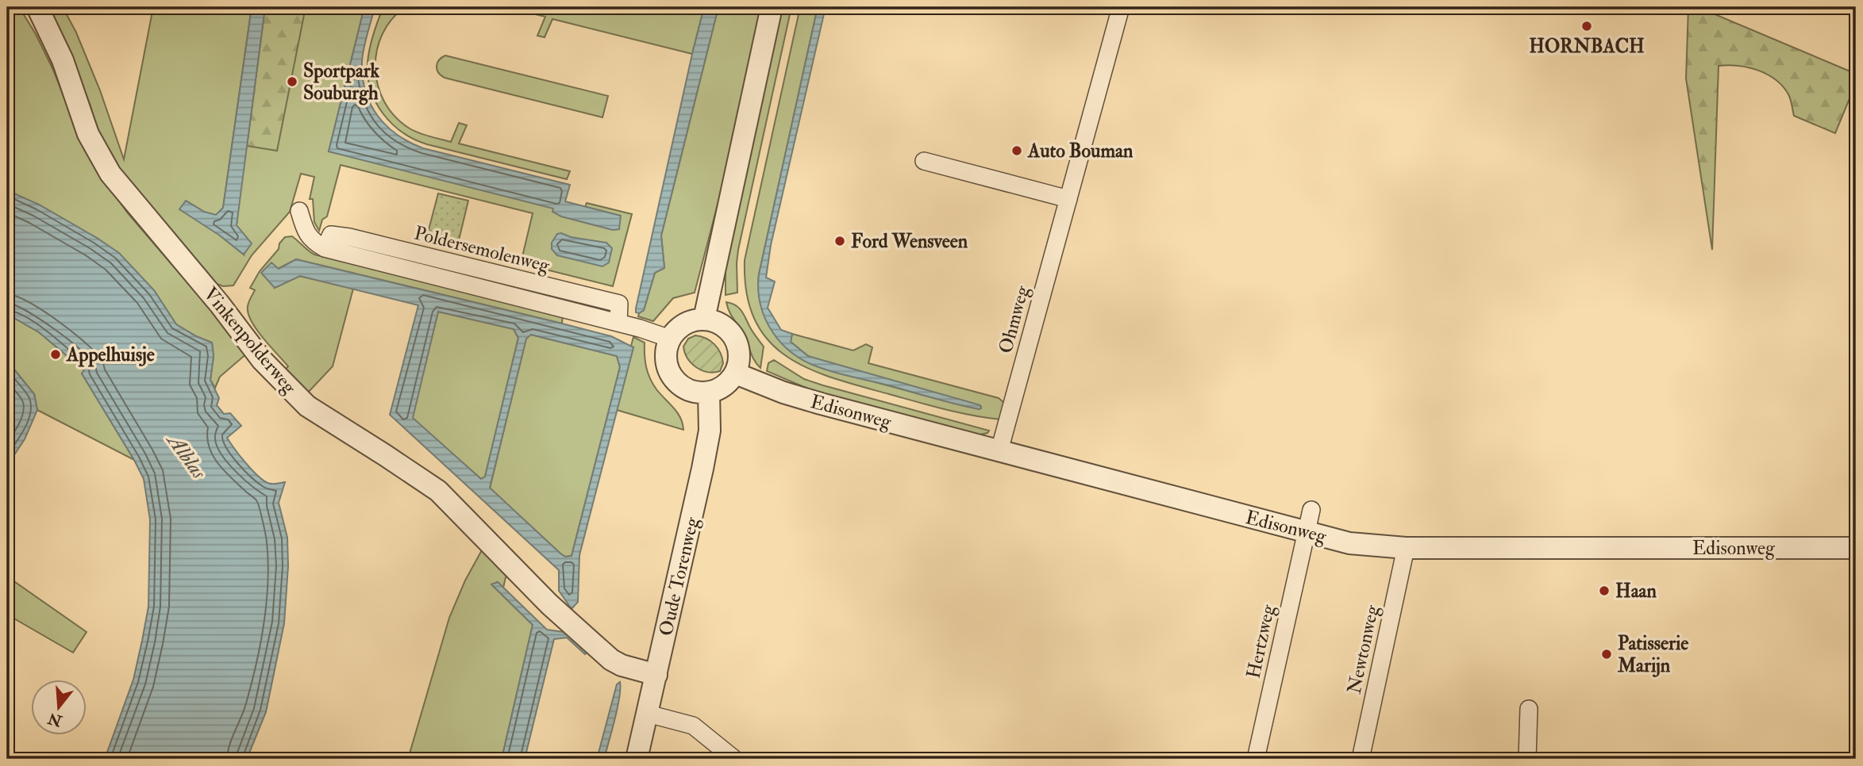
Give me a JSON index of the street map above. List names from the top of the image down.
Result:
{
  "streets": {
    "street": [
      "Poldersemolenweg",
      "Ohmweg",
      "Vinkenpolderweg",
      "Edisonweg",
      "Oude Torenweg",
      "Hertzweg",
      "Newtonweg"
    ]
  },
  "crossings": [
    ["Poldersemolenweg", "Edisonweg"],
    ["Poldersemolenweg", "Oude Torenweg"],
    ["Ohmweg", "Edisonweg"],
    ["Vinkenpolderweg", "Oude Torenweg"],
    ["Edisonweg", "Oude Torenweg"],
    ["Edisonweg", "Hertzweg"],
    ["Edisonweg", "Newtonweg"]
  ],
  "water": ["Alblas"],
  "places": [
    "HORNBACH",
    "Sportpark Souburgh",
    "Auto Bouman",
    "Ford Wensveen",
    "Appelhuisje",
    "Haan",
    "Patisserie Marijn"
  ],
  "north": "bottom"
}
